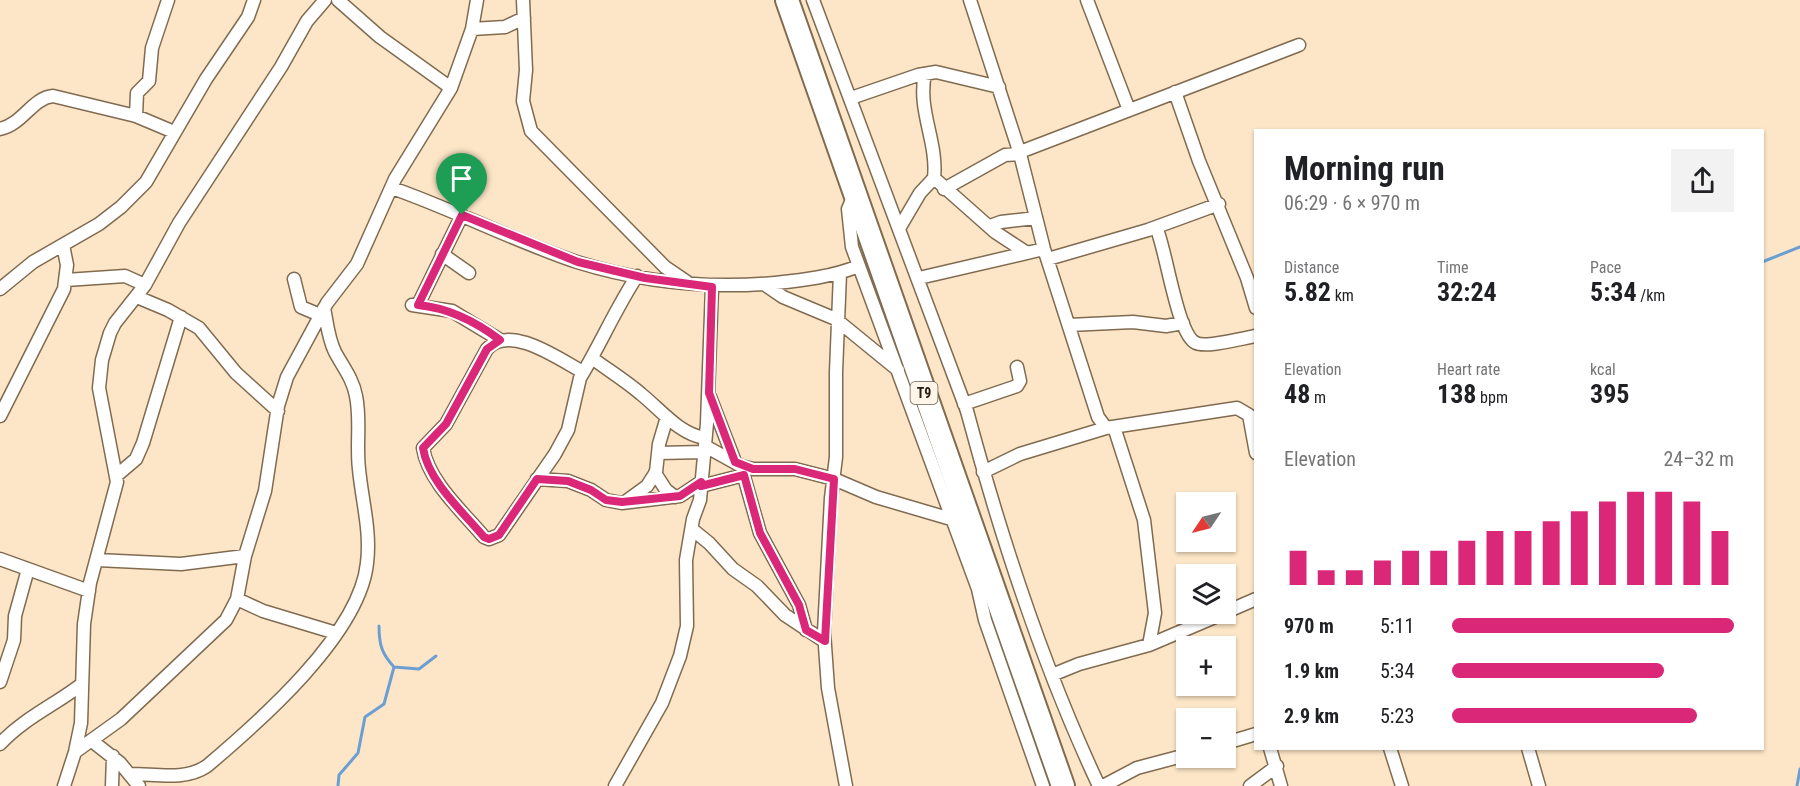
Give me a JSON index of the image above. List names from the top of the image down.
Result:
{
  "streets": {
    "highway": ["T9"]
  },
  "north": "bottom left",
  "page": {
    "heading": ["Morning run", "06:29 · 6 × 970 m"],
    "stats": [
      ["Distance", "5.82 km"],
      ["Time", "32:24"],
      ["Pace", "5:34 /km"],
      ["Elevation", "48 m"],
      ["Heart rate", "138 bpm"],
      ["kcal", "395"]
    ],
    "chart": ["Elevation", "24–32 m"],
    "map_buttons": ["+", "−"],
    "list": [
      {
        "name": "970 m",
        "note": "5:11"
      },
      {
        "name": "1.9 km",
        "note": "5:34"
      },
      {
        "name": "2.9 km",
        "note": "5:23"
      }
    ]
  }
}
